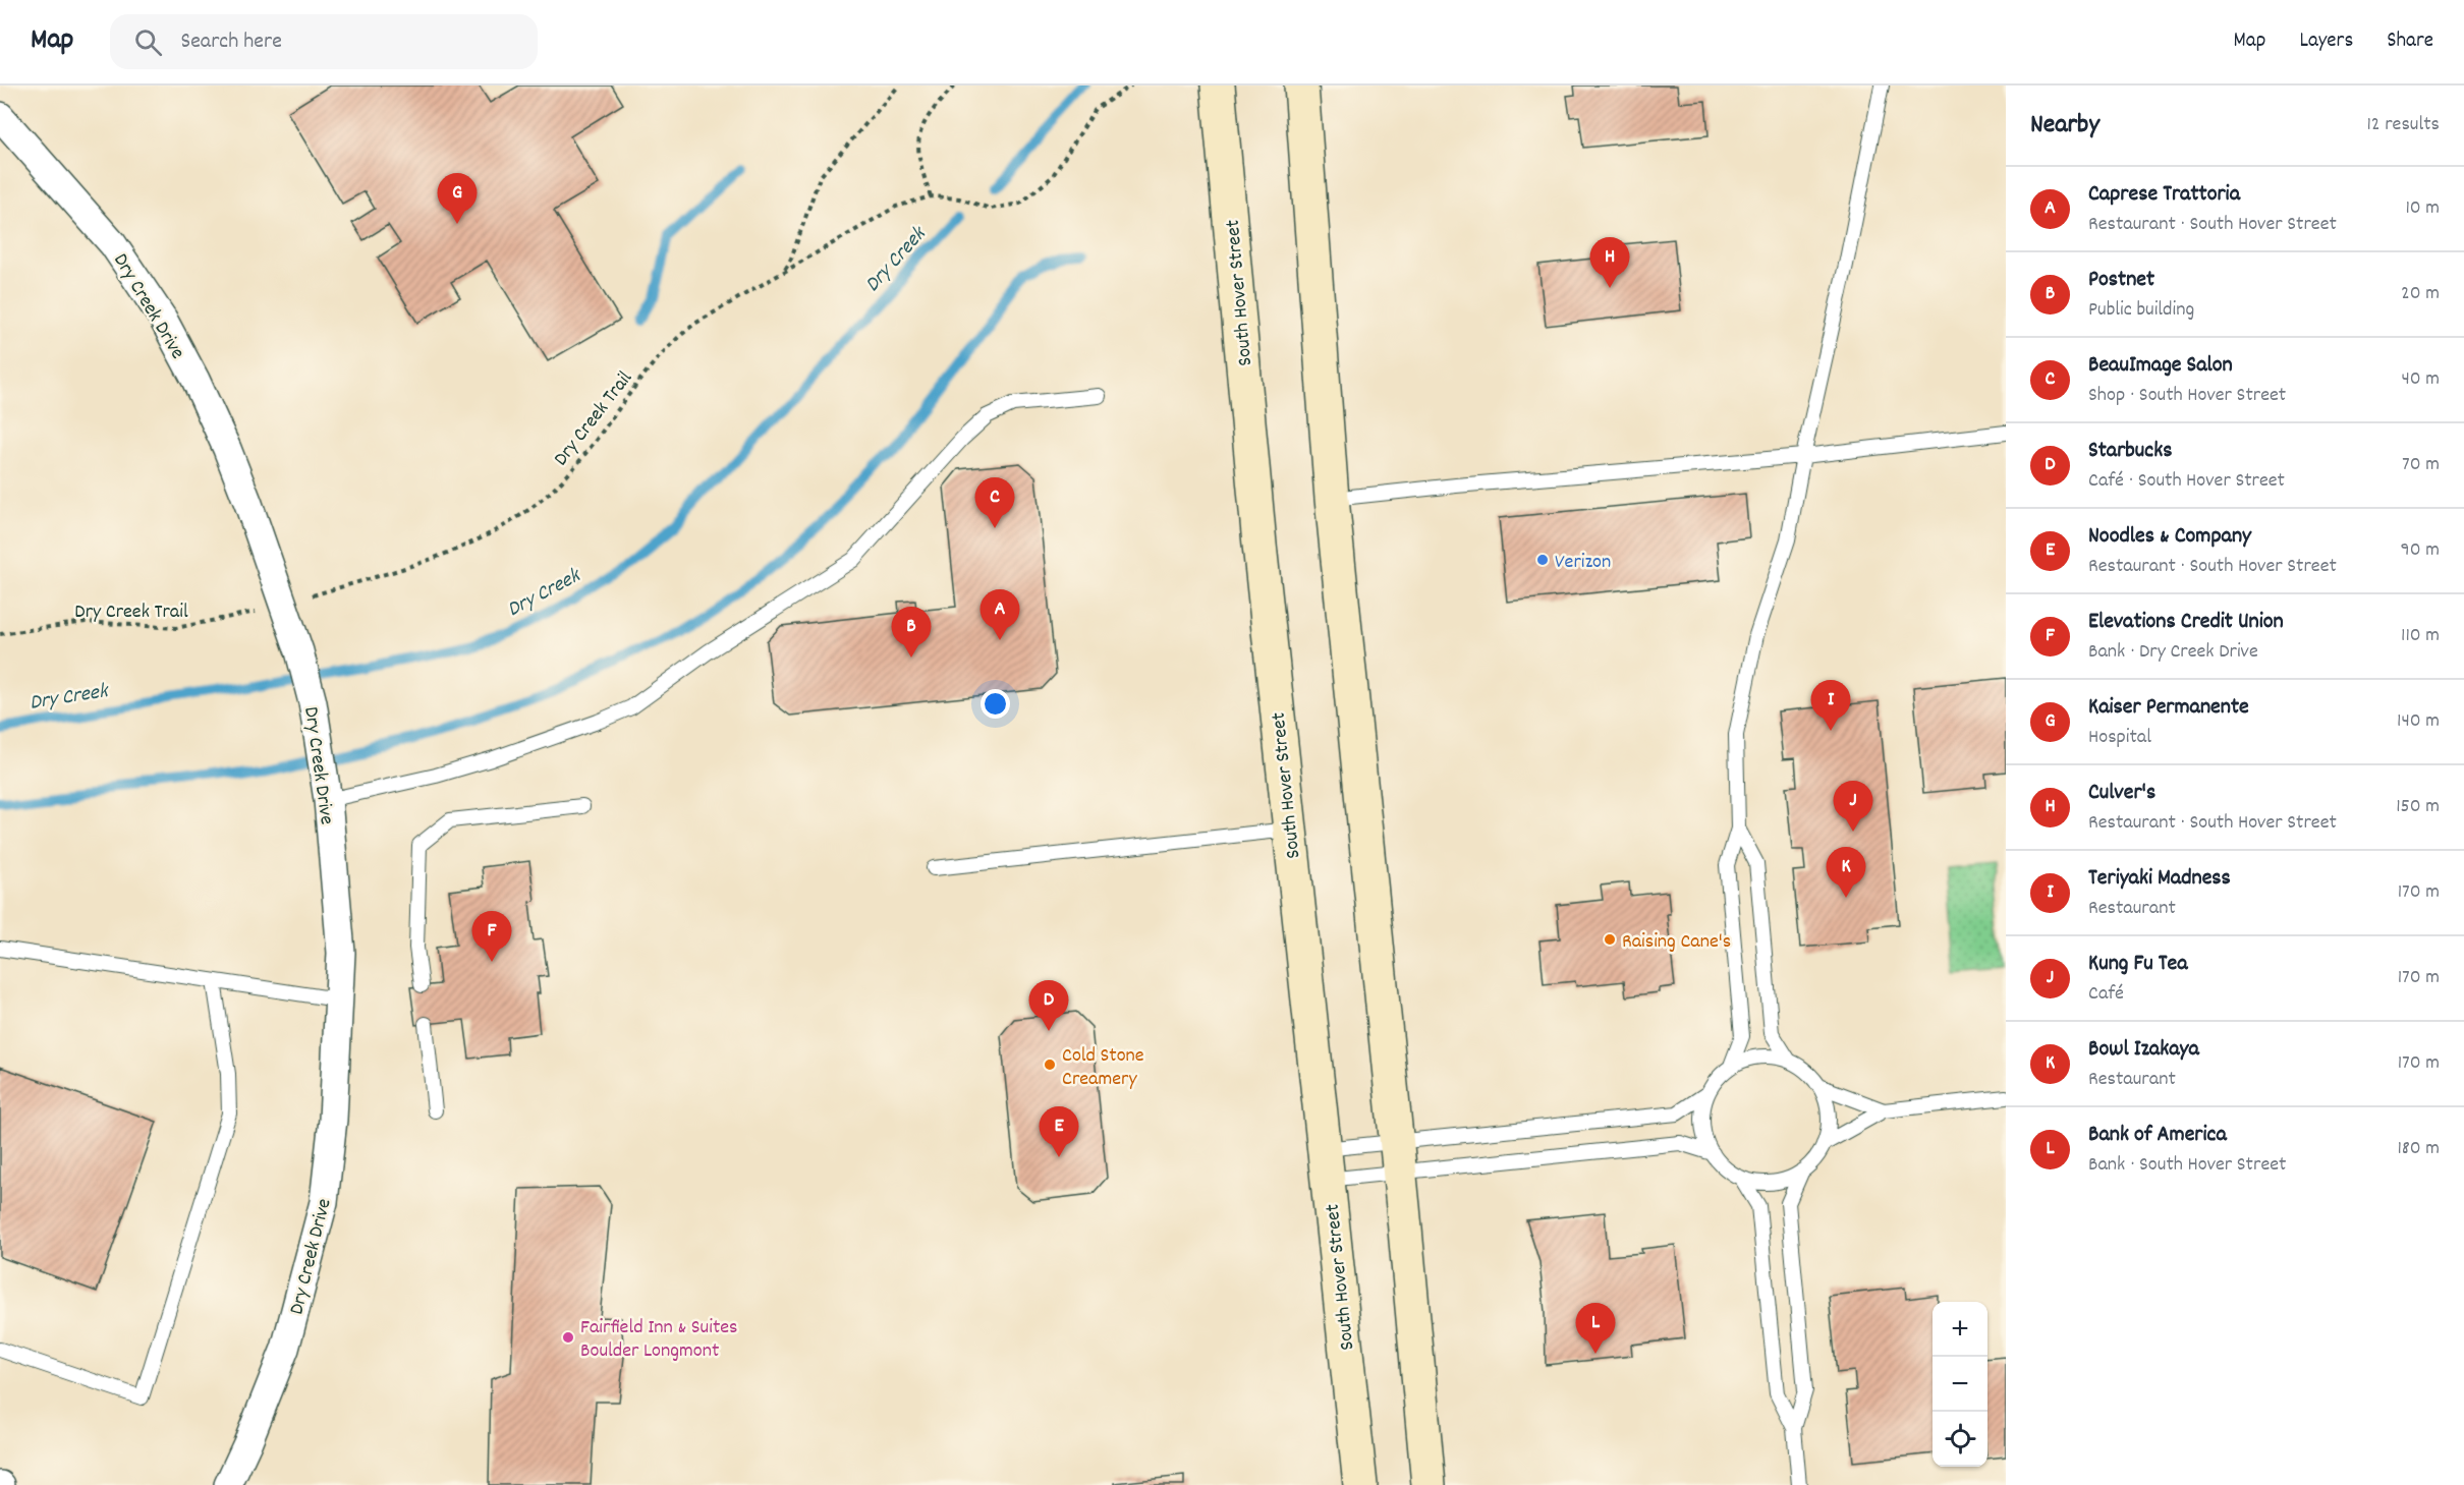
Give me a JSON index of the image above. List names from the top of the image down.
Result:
{
  "streets": {
    "main road": ["South Hover Street"],
    "street": ["Dry Creek Drive"],
    "path": ["Dry Creek Trail"]
  },
  "crossings": [
    ["Dry Creek Drive", "Dry Creek Trail"]
  ],
  "water": ["Dry Creek"],
  "places": [
    "Verizon",
    "Raising Cane's",
    "Cold Stone Creamery",
    "Fairfield Inn & Suites Boulder Longmont"
  ],
  "page": {
    "header": "Map",
    "search": "Search here",
    "nav": ["Map", "Layers", "Share"],
    "heading": ["Nearby", "12 results"],
    "list": [
      {
        "mark": "A",
        "name": "Caprese Trattoria",
        "note": "Restaurant · South Hover Street",
        "value": "10 m"
      },
      {
        "mark": "B",
        "name": "Postnet",
        "note": "Public building",
        "value": "20 m"
      },
      {
        "mark": "C",
        "name": "BeauImage Salon",
        "note": "Shop · South Hover Street",
        "value": "40 m"
      },
      {
        "mark": "D",
        "name": "Starbucks",
        "note": "Café · South Hover Street",
        "value": "70 m"
      },
      {
        "mark": "E",
        "name": "Noodles & Company",
        "note": "Restaurant · South Hover Street",
        "value": "90 m"
      },
      {
        "mark": "F",
        "name": "Elevations Credit Union",
        "note": "Bank · Dry Creek Drive",
        "value": "110 m"
      },
      {
        "mark": "G",
        "name": "Kaiser Permanente",
        "note": "Hospital",
        "value": "140 m"
      },
      {
        "mark": "H",
        "name": "Culver's",
        "note": "Restaurant · South Hover Street",
        "value": "150 m"
      },
      {
        "mark": "I",
        "name": "Teriyaki Madness",
        "note": "Restaurant",
        "value": "170 m"
      },
      {
        "mark": "J",
        "name": "Kung Fu Tea",
        "note": "Café",
        "value": "170 m"
      },
      {
        "mark": "K",
        "name": "Bowl Izakaya",
        "note": "Restaurant",
        "value": "170 m"
      },
      {
        "mark": "L",
        "name": "Bank of America",
        "note": "Bank · South Hover Street",
        "value": "180 m"
      }
    ],
    "pins": [
      "G",
      "H",
      "C",
      "A",
      "B",
      "I",
      "J",
      "K",
      "F",
      "D",
      "E",
      "L"
    ],
    "map_buttons": ["+", "−"]
  }
}
